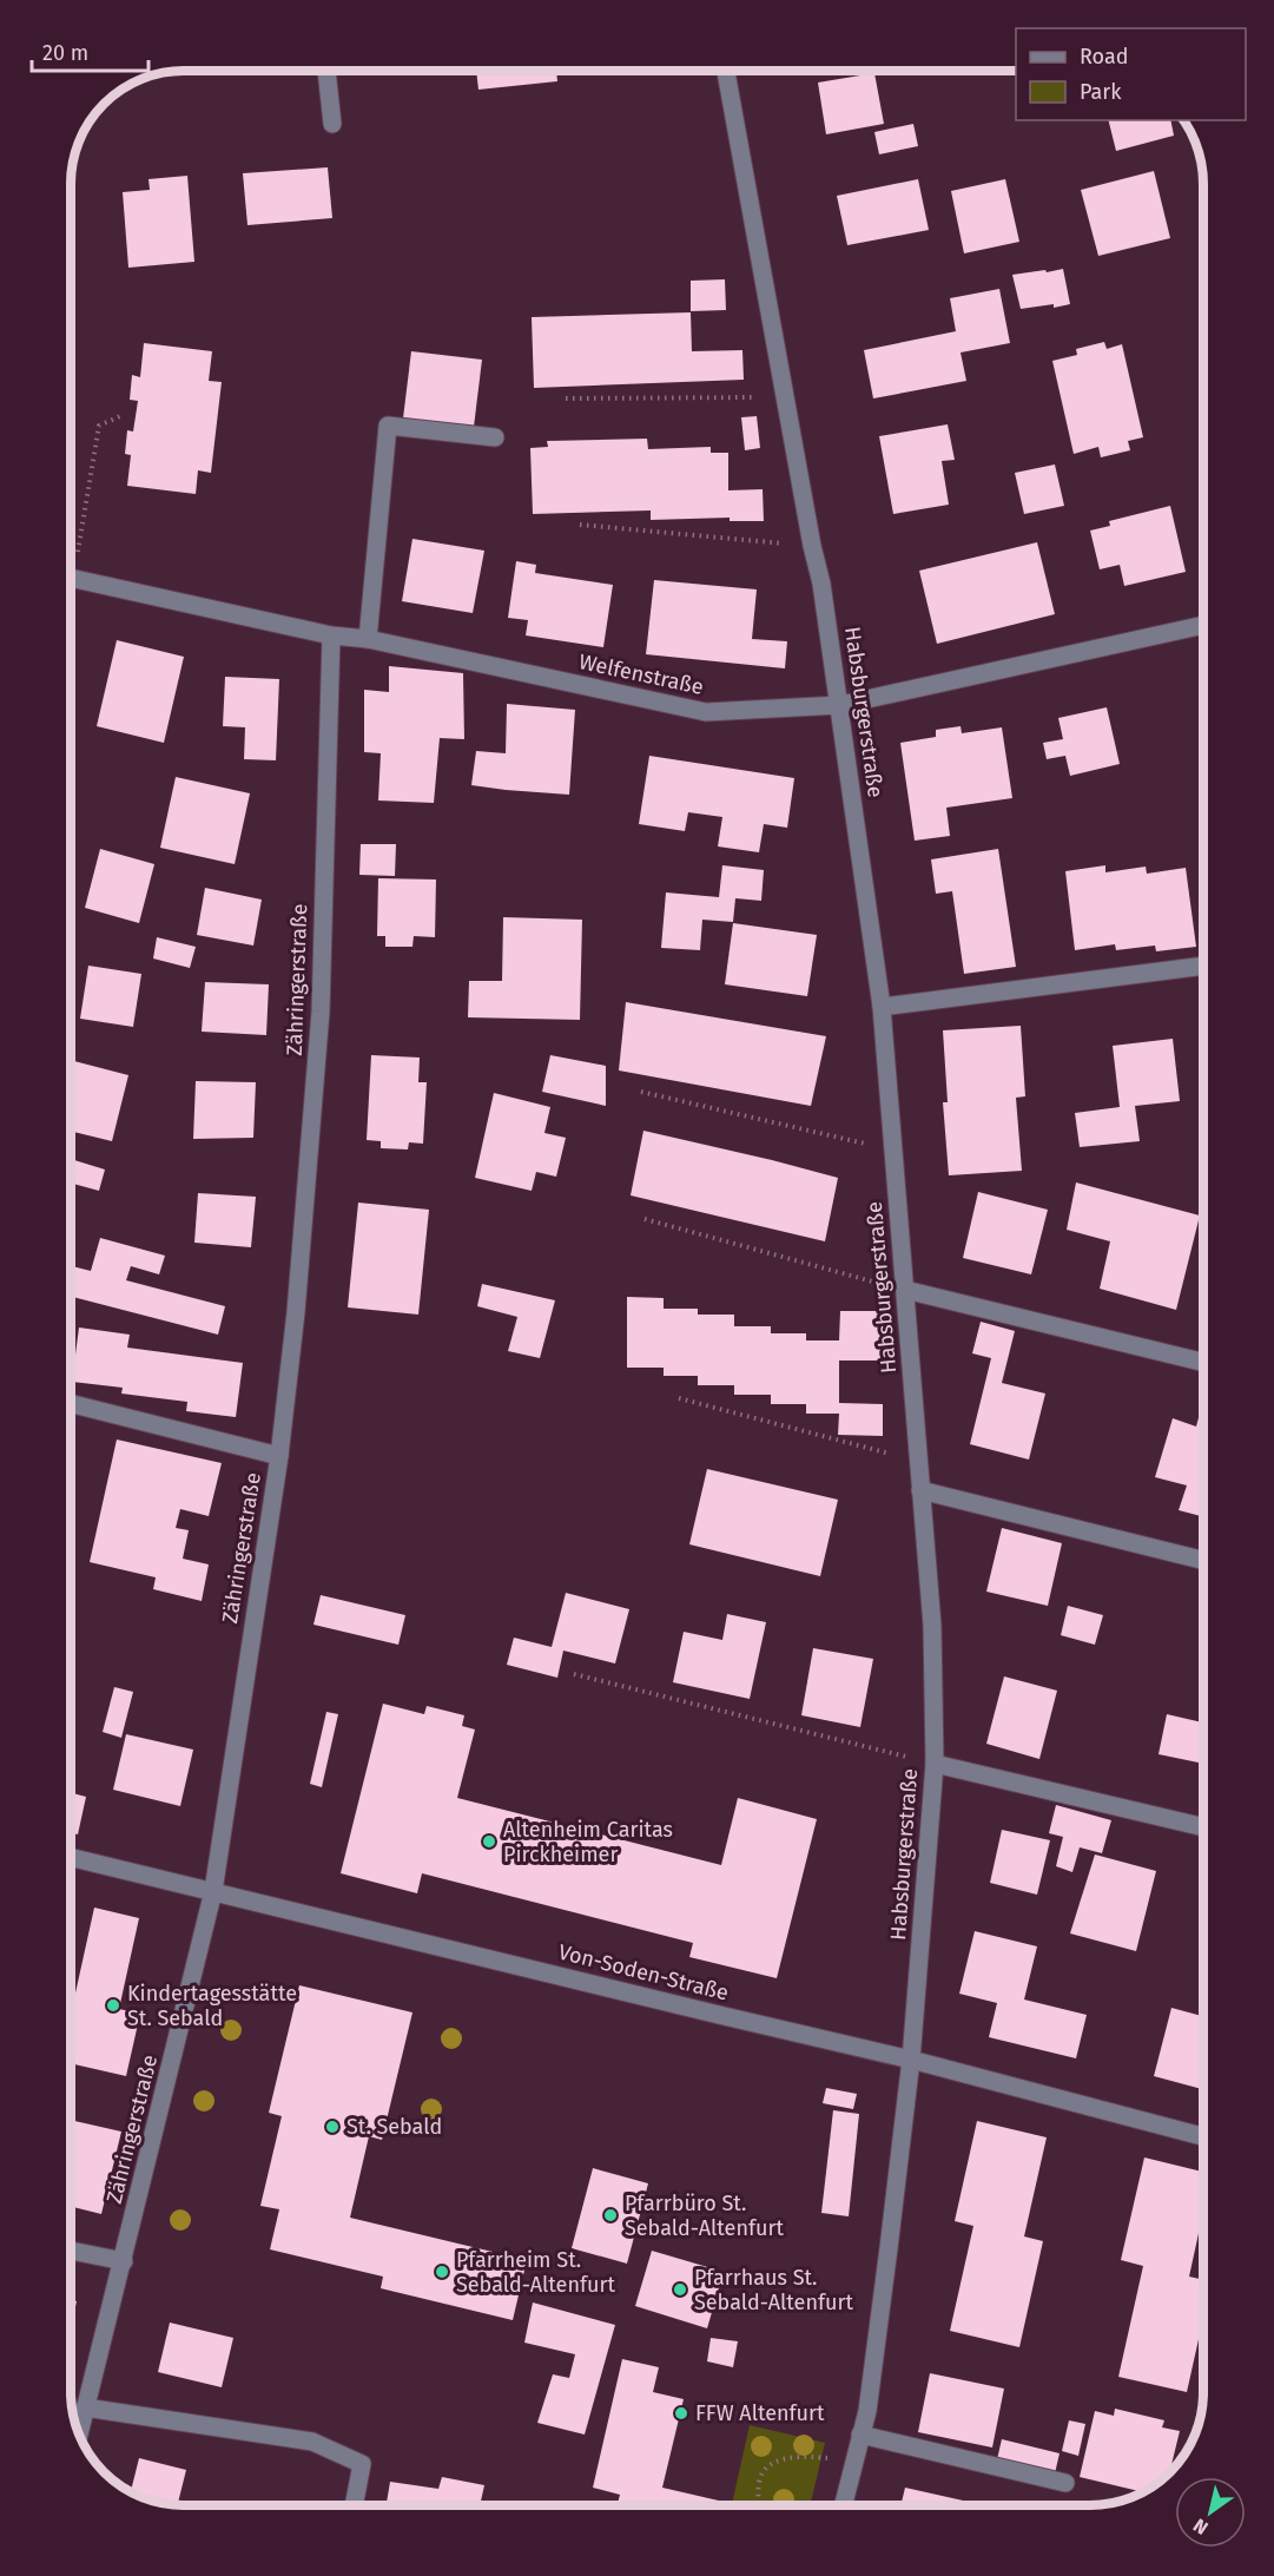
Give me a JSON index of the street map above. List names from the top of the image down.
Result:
{
  "streets": {
    "street": [
      "Welfenstraße",
      "Habsburgerstraße",
      "Zähringerstraße",
      "Von-Soden-Straße"
    ]
  },
  "crossings": [
    ["Welfenstraße", "Habsburgerstraße"],
    ["Welfenstraße", "Zähringerstraße"],
    ["Habsburgerstraße", "Von-Soden-Straße"],
    ["Zähringerstraße", "Von-Soden-Straße"]
  ],
  "places": [
    "Altenheim Caritas Pirckheimer",
    "Kindertagesstätte St. Sebald",
    "St. Sebald",
    "Pfarrbüro St. Sebald-Altenfurt",
    "Pfarrheim St. Sebald-Altenfurt",
    "Pfarrhaus St. Sebald-Altenfurt",
    "FFW Altenfurt"
  ],
  "legend": ["Road", "Park"],
  "scale_bar": "20 m",
  "north": "bottom left"
}
